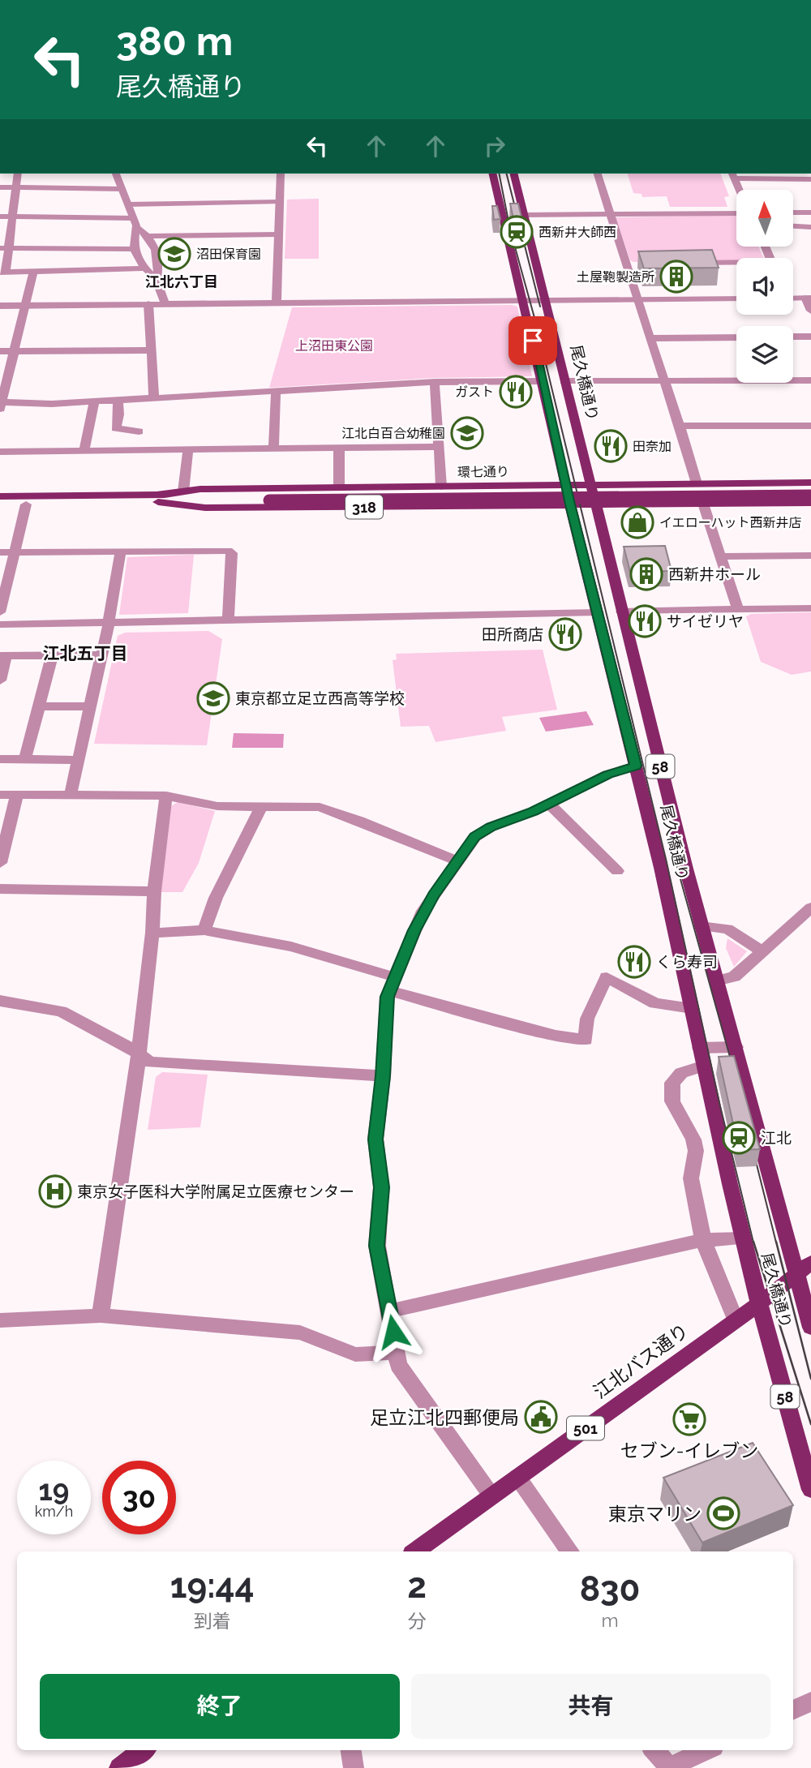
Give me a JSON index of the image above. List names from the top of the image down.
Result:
{
  "streets": {
    "main road": [
      "尾久橋通り",
      "環七通り",
      "318",
      "58",
      "江北バス通り",
      "501"
    ]
  },
  "crossings": [
    ["尾久橋通り", "環七通り"],
    ["尾久橋通り", "江北バス通り"]
  ],
  "districts": ["江北六丁目", "江北五丁目"],
  "parks": ["上沼田東公園"],
  "places": {
    "station": ["西新井大師西", "江北"],
    "school or university": ["沼田保育園", "江北白百合幼稚園", "東京都立足立西高等学校"],
    "building": ["土屋鞄製造所", "西新井ホール"],
    "restaurant": [
      "ガスト",
      "田奈加",
      "サイゼリヤ",
      "田所商店",
      "くら寿司"
    ],
    "shop": ["イエローハット西新井店"],
    "hospital": ["東京女子医科大学附属足立医療センター"],
    "public building": ["足立江北四郵便局"],
    "supermarket": ["セブン-イレブン"],
    "sports": ["東京マリン"]
  },
  "north": "top",
  "page": {
    "turn": ["380 m", "尾久橋通り"],
    "speed": "19 km/h",
    "limit": "30",
    "eta": [
      "19:44",
      "到着",
      "2",
      "分",
      "830",
      "m"
    ],
    "buttons": ["終了", "共有"]
  }
}
